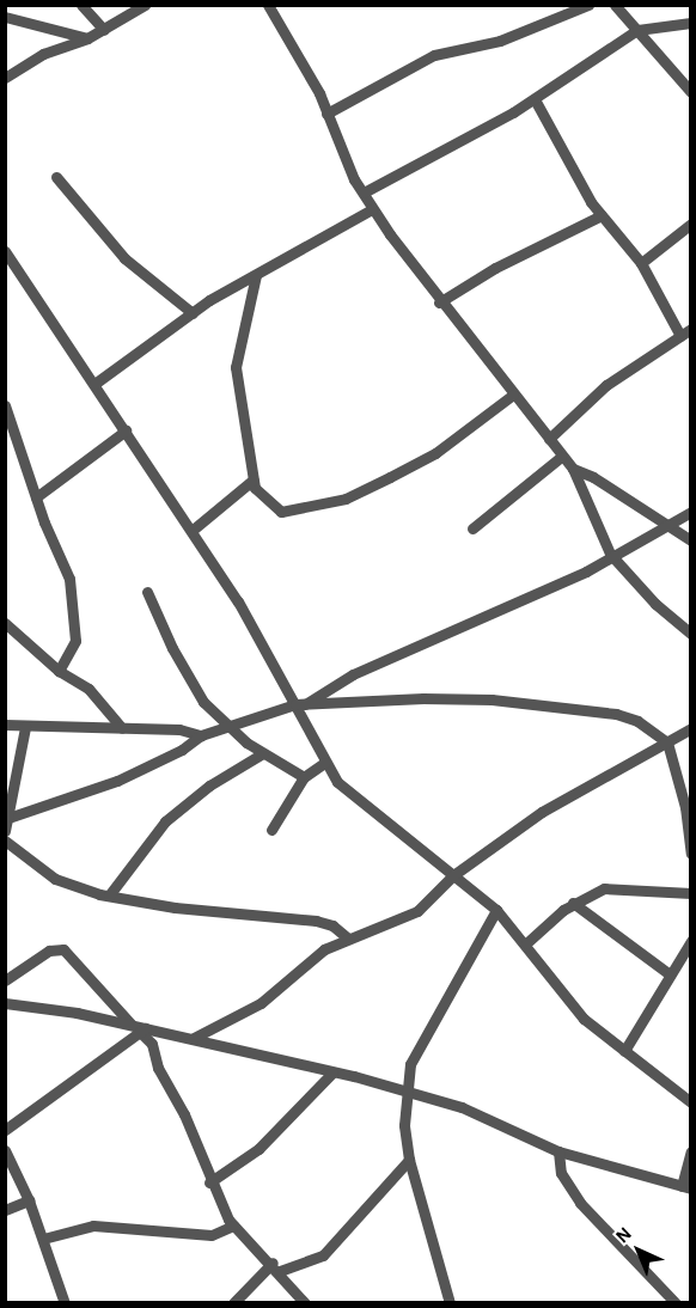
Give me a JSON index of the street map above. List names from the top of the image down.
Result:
{
  "north": "top left"
}
